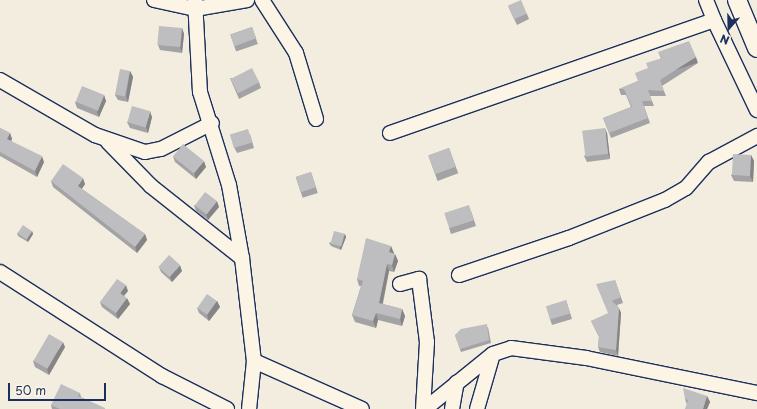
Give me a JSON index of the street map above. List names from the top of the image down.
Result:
{
  "scale_bar": "50 m",
  "north": "bottom"
}
